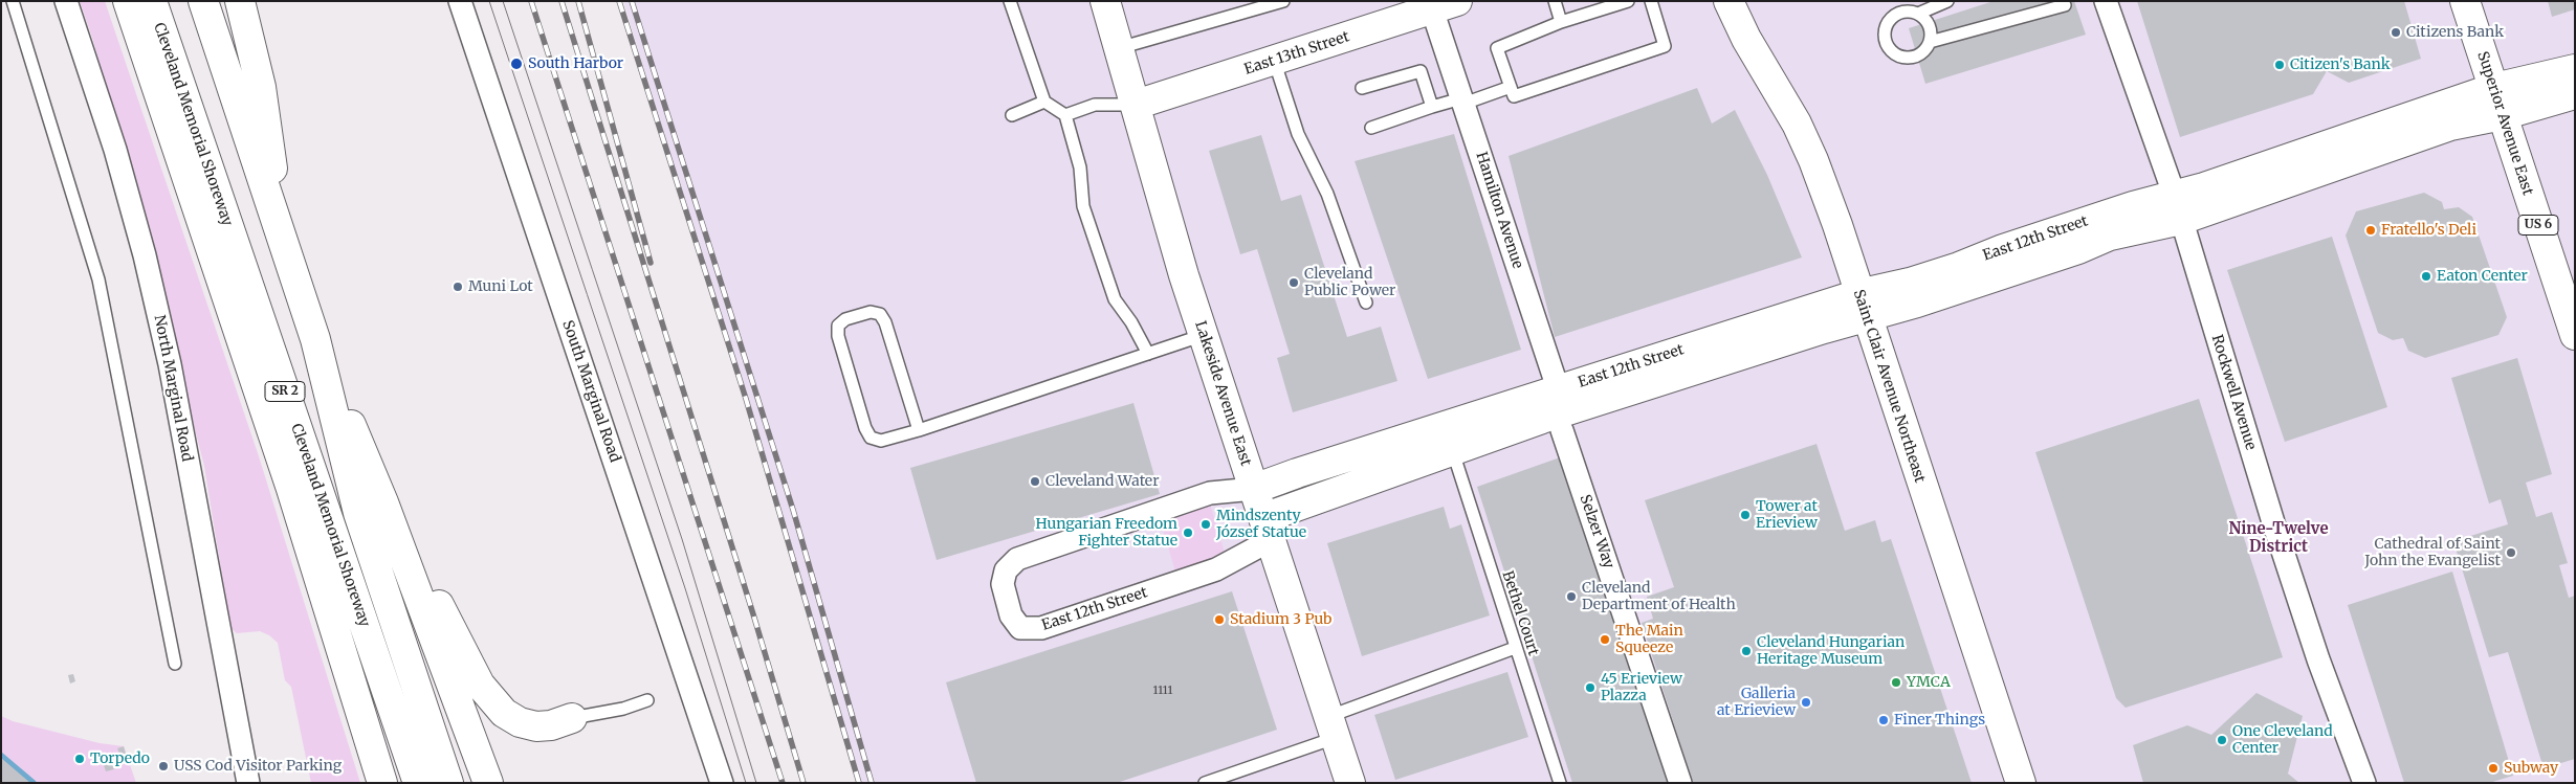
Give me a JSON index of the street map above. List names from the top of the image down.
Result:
{
  "streets": {
    "main road": [
      "East 13th Street",
      "Superior Avenue East",
      "Cleveland Memorial Shoreway",
      "US 6",
      "East 12th Street",
      "Saint Clair Avenue Northeast",
      "SR 2",
      "Lakeside Avenue East"
    ],
    "street": [
      "Hamilton Avenue",
      "North Marginal Road",
      "South Marginal Road",
      "Rockwell Avenue",
      "Selzer Way"
    ],
    "lane": ["Bethel Court"]
  },
  "crossings": [
    ["East 13th Street", "Hamilton Avenue"],
    ["East 13th Street", "Lakeside Avenue East"],
    ["Superior Avenue East", "East 12th Street"],
    ["Hamilton Avenue", "East 12th Street"],
    ["Hamilton Avenue", "Selzer Way"],
    ["East 12th Street", "Saint Clair Avenue Northeast"],
    ["East 12th Street", "Rockwell Avenue"],
    ["East 12th Street", "Lakeside Avenue East"],
    ["East 12th Street", "Selzer Way"],
    ["East 12th Street", "Bethel Court"]
  ],
  "districts": ["Nine-Twelve District"],
  "places": [
    "Citizens Bank",
    "South Harbor",
    "Citizen's Bank",
    "Fratello's Deli",
    "Eaton Center",
    "Cleveland Public Power",
    "Muni Lot",
    "Cleveland Water",
    "Tower at Erieview",
    "Mindszenty József Statue",
    "Hungarian Freedom Fighter Statue",
    "Cathedral of Saint John the Evangelist",
    "Cleveland Department of Health",
    "Stadium 3 Pub",
    "The Main Squeeze",
    "Cleveland Hungarian Heritage Museum",
    "YMCA",
    "45 Erieview Plazza",
    "Galleria at Erieview",
    "Finer Things",
    "One Cleveland Center",
    "Torpedo",
    "USS Cod Visitor Parking",
    "Subway"
  ],
  "house_numbers": ["1111"]
}
